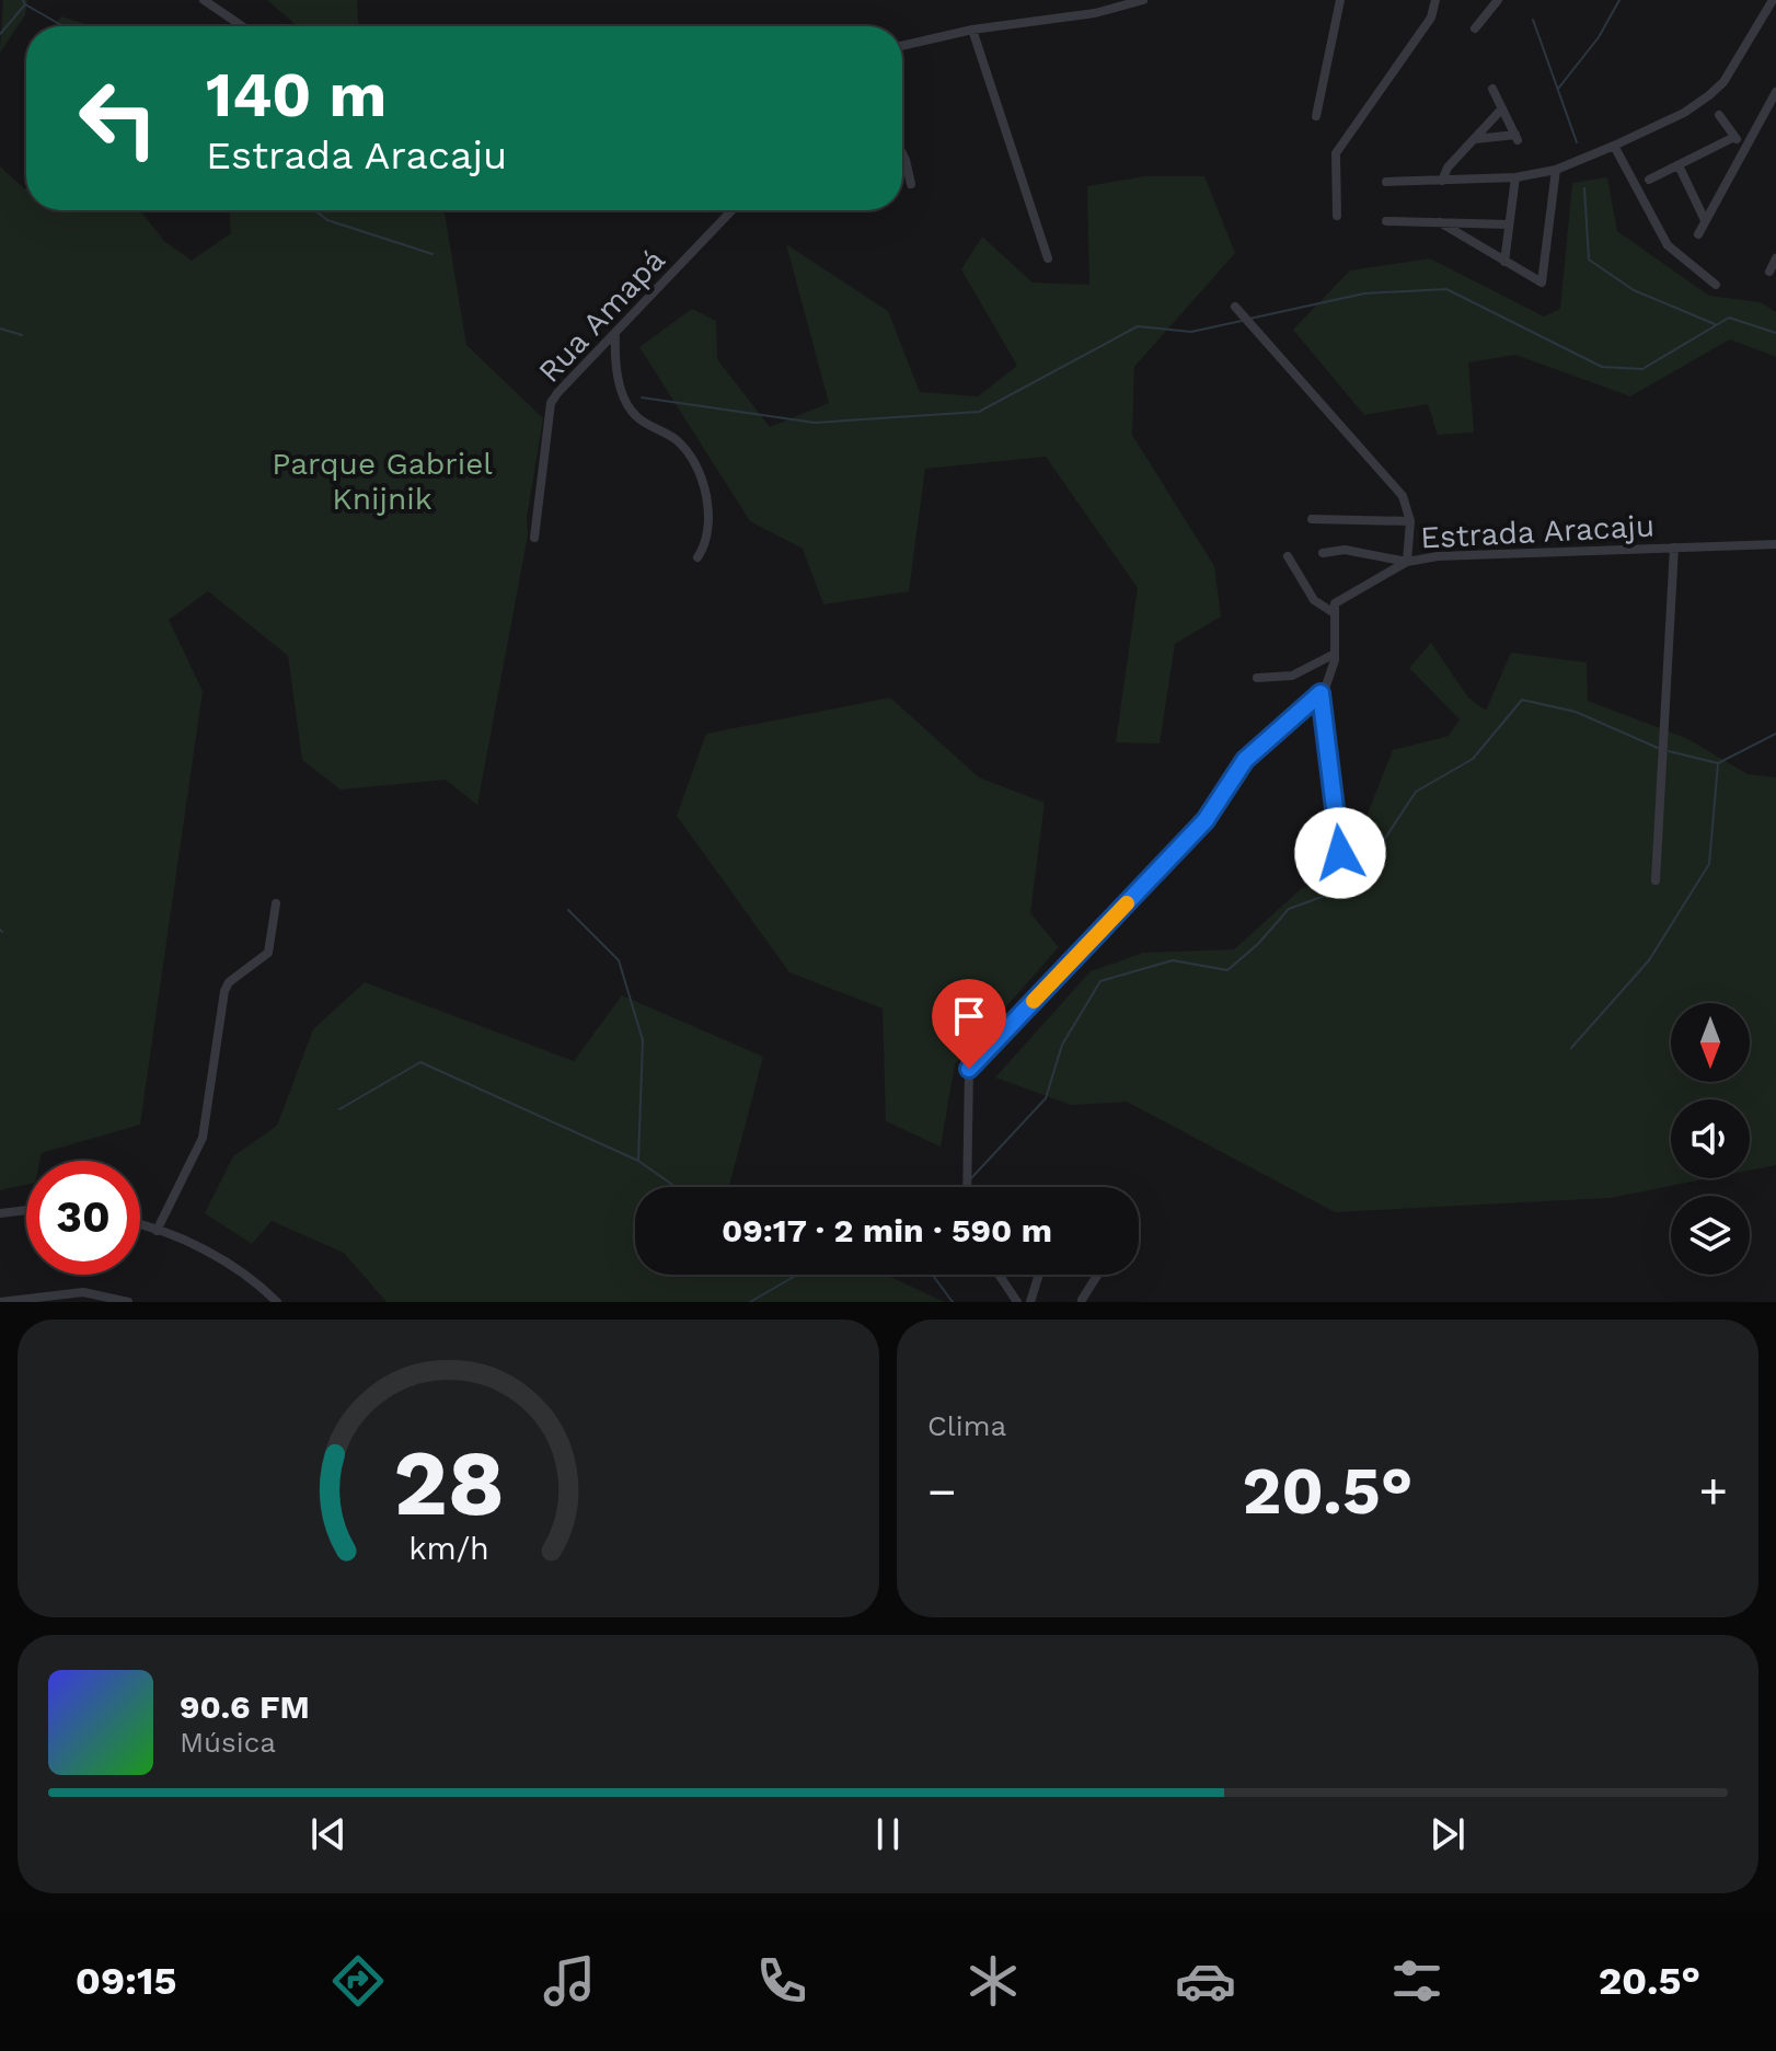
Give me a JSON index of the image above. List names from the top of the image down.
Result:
{
  "streets": {
    "street": ["Rua Amapá", "Estrada Aracaju"]
  },
  "parks": ["Parque Gabriel Knijnik"],
  "north": "bottom",
  "page": {
    "turn": ["140 m", "Estrada Aracaju"],
    "limit": "30",
    "trip": "09:17 · 2 min · 590 m",
    "tile": "Clima",
    "heat": ["−", "20.5°", "+"],
    "song": ["90.6 FM", "Música"],
    "tabs": ["09:15", "20.5°"],
    "gauge": ["28", "km/h"]
  }
}
